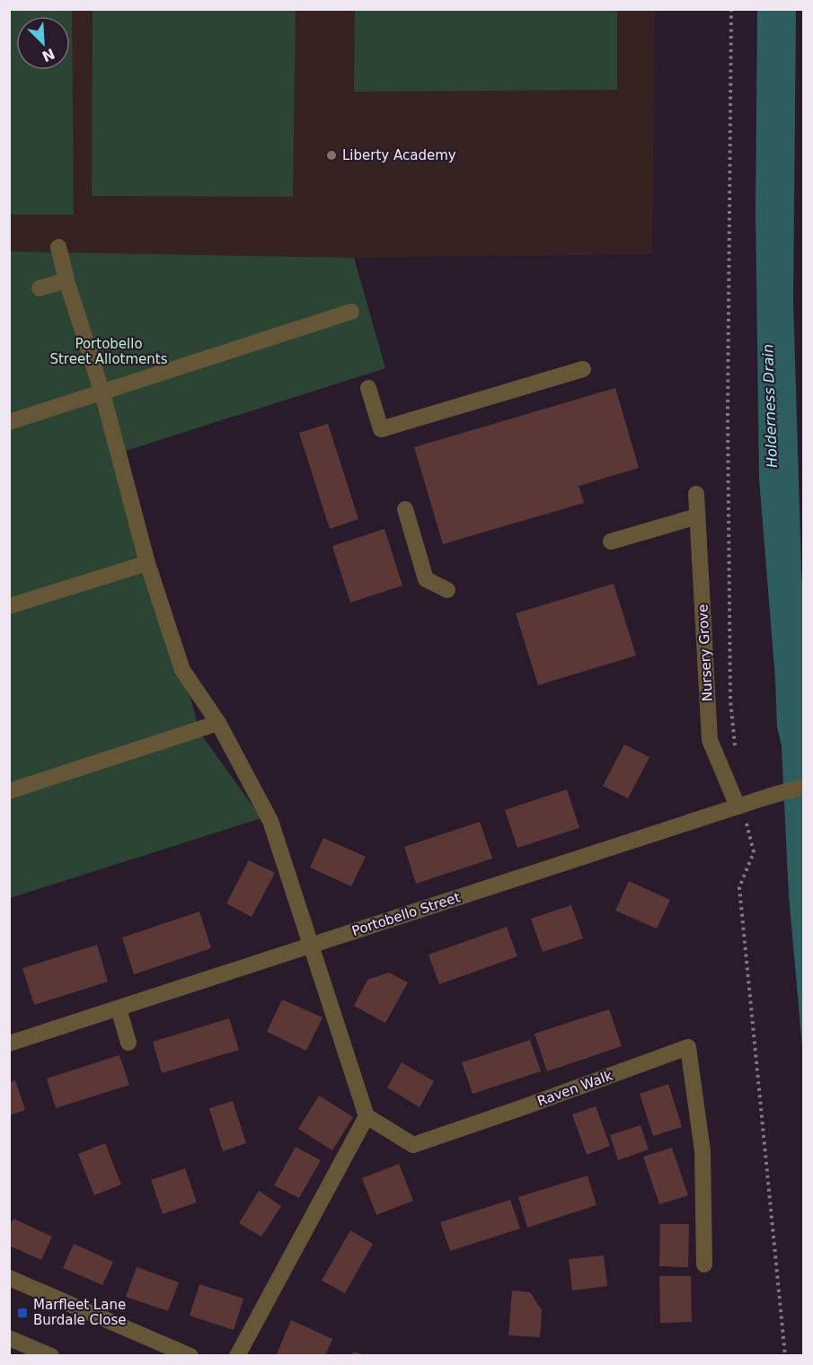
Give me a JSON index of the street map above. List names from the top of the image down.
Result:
{
  "streets": {
    "street": ["Nursery Grove", "Portobello Street", "Raven Walk"]
  },
  "crossings": [
    ["Nursery Grove", "Portobello Street"]
  ],
  "water": ["Holderness Drain"],
  "parks": ["Portobello Street Allotments"],
  "places": {
    "other": ["Liberty Academy"],
    "transit": ["Marfleet Lane Burdale Close"]
  },
  "north": "bottom right"
}
